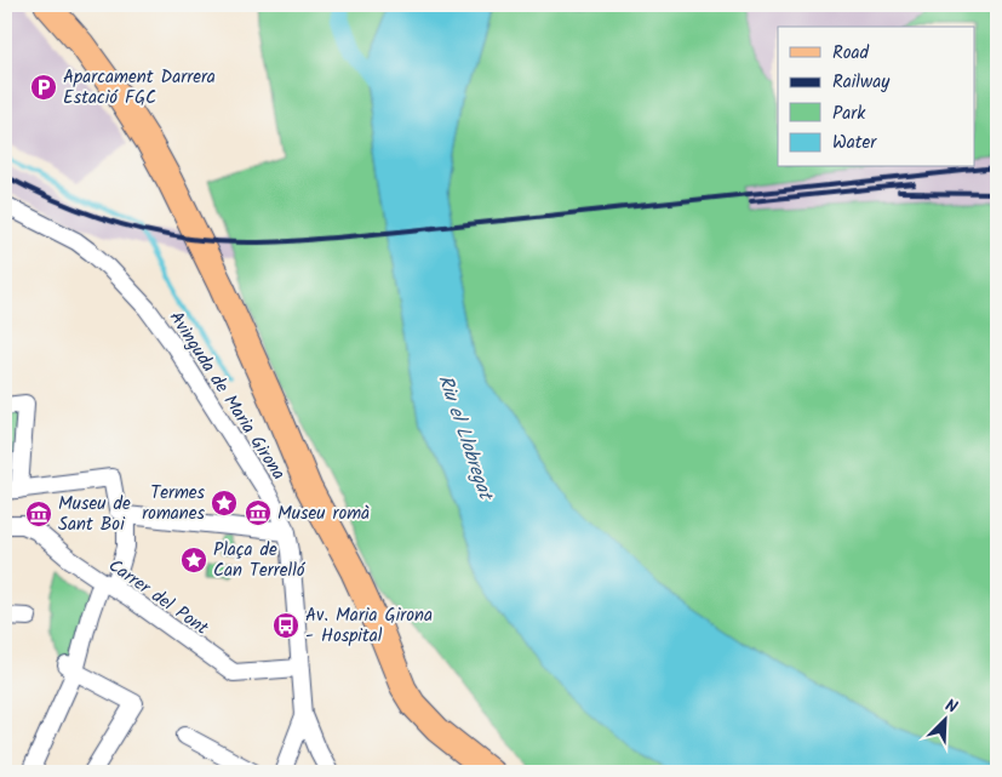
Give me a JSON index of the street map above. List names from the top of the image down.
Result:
{
  "streets": {
    "street": ["Avinguda de Maria Girona", "Carrer del Pont"]
  },
  "crossings": [
    ["Avinguda de Maria Girona", "Carrer del Pont"]
  ],
  "water": ["Riu el Llobregat"],
  "places": {
    "parking": ["Aparcament Darrera Estació FGC"],
    "place": ["Termes romanes", "Plaça de Can Terrelló"],
    "museum": ["Museu romà", "Museu de Sant Boi"],
    "bus stop": ["Av. Maria Girona - Hospital"]
  },
  "legend": [
    "Road",
    "Railway",
    "Park",
    "Water"
  ],
  "north": "top right"
}
